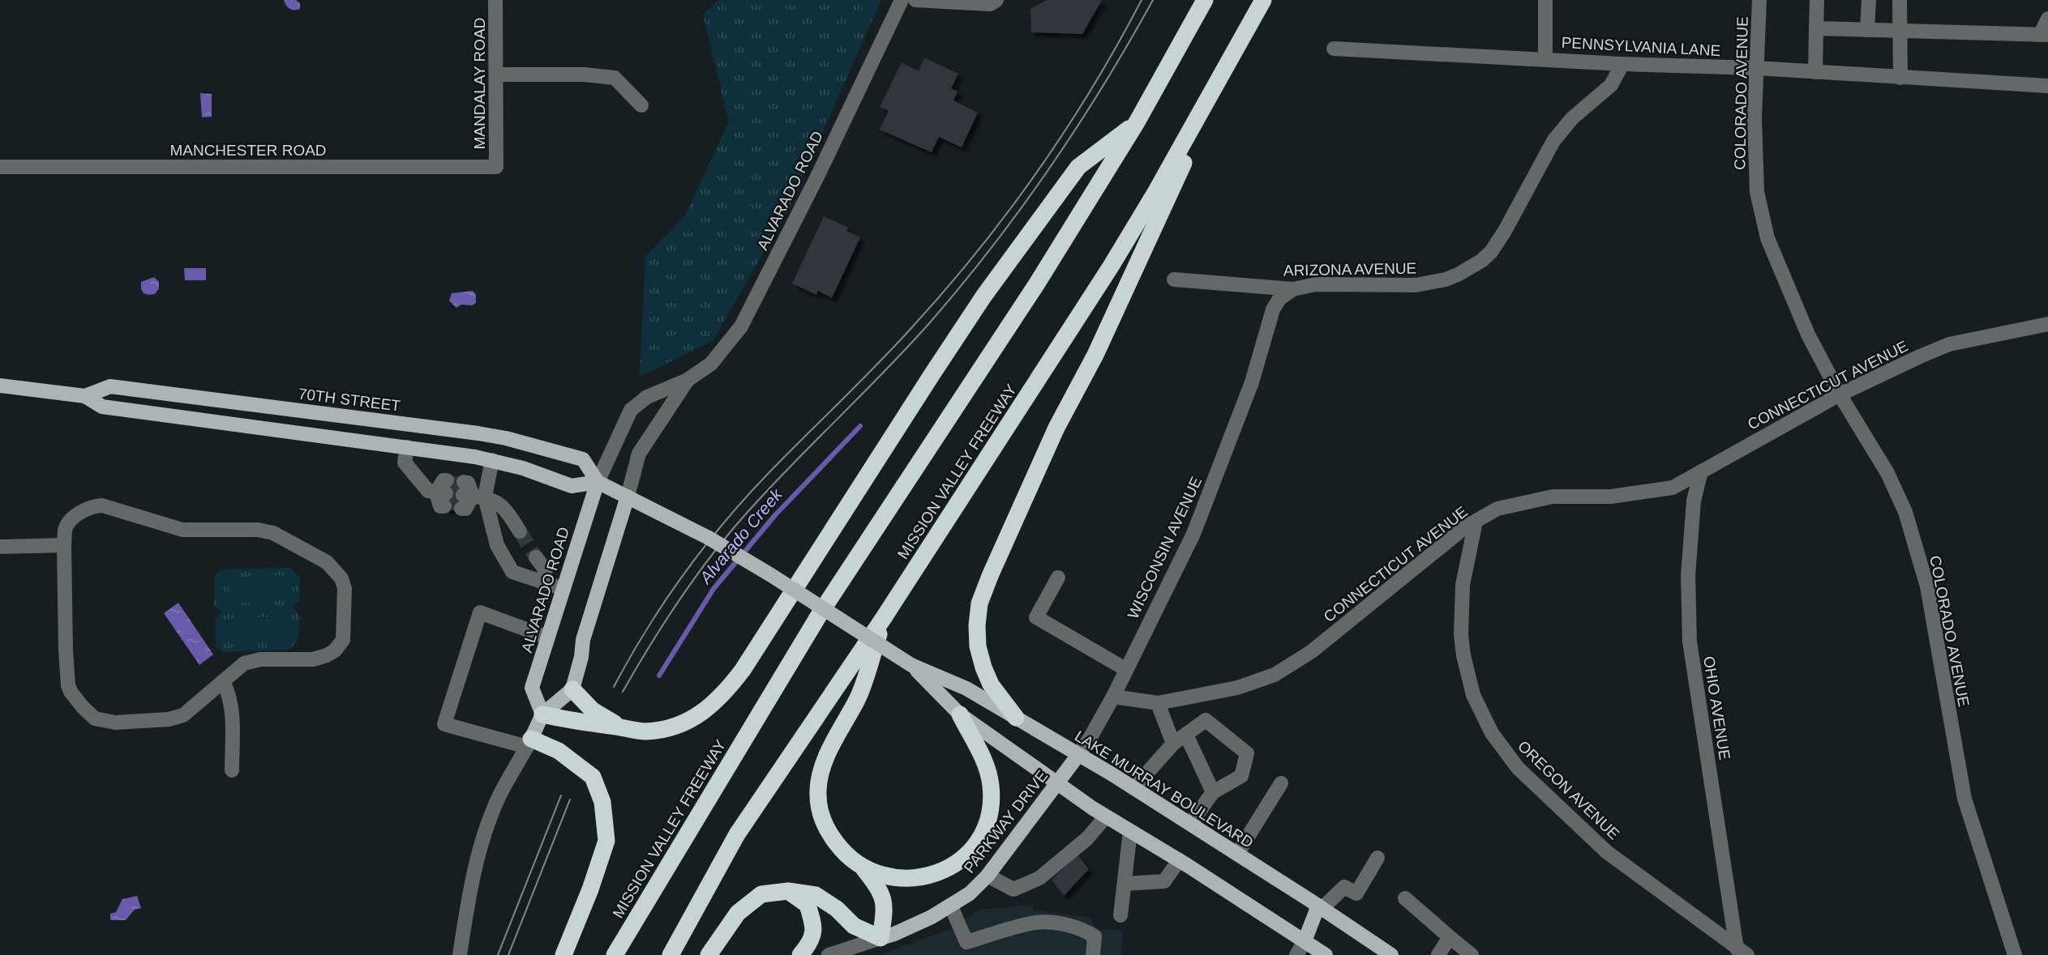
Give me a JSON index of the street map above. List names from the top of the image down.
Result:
{
  "streets": {
    "highway": ["MISSION VALLEY FREEWAY"],
    "main road": [
      "ALVARADO ROAD",
      "70TH STREET",
      "LAKE MURRAY BOULEVARD",
      "PARKWAY DRIVE"
    ],
    "street": [
      "PENNSYLVANIA LANE",
      "MANDALAY ROAD",
      "COLORADO AVENUE",
      "MANCHESTER ROAD",
      "ARIZONA AVENUE",
      "CONNECTICUT AVENUE",
      "WISCONSIN AVENUE",
      "OHIO AVENUE",
      "OREGON AVENUE"
    ]
  },
  "crossings": [
    ["PENNSYLVANIA LANE", "COLORADO AVENUE"],
    ["PENNSYLVANIA LANE", "ARIZONA AVENUE"],
    ["MANDALAY ROAD", "MANCHESTER ROAD"],
    ["COLORADO AVENUE", "CONNECTICUT AVENUE"],
    ["ALVARADO ROAD", "70TH STREET"],
    ["ARIZONA AVENUE", "WISCONSIN AVENUE"],
    ["CONNECTICUT AVENUE", "WISCONSIN AVENUE"],
    ["CONNECTICUT AVENUE", "OHIO AVENUE"],
    ["CONNECTICUT AVENUE", "OREGON AVENUE"],
    ["70TH STREET", "LAKE MURRAY BOULEVARD"],
    ["WISCONSIN AVENUE", "LAKE MURRAY BOULEVARD"],
    ["WISCONSIN AVENUE", "PARKWAY DRIVE"],
    ["OHIO AVENUE", "OREGON AVENUE"],
    ["LAKE MURRAY BOULEVARD", "PARKWAY DRIVE"]
  ],
  "water": ["Alvarado Creek"]
}
